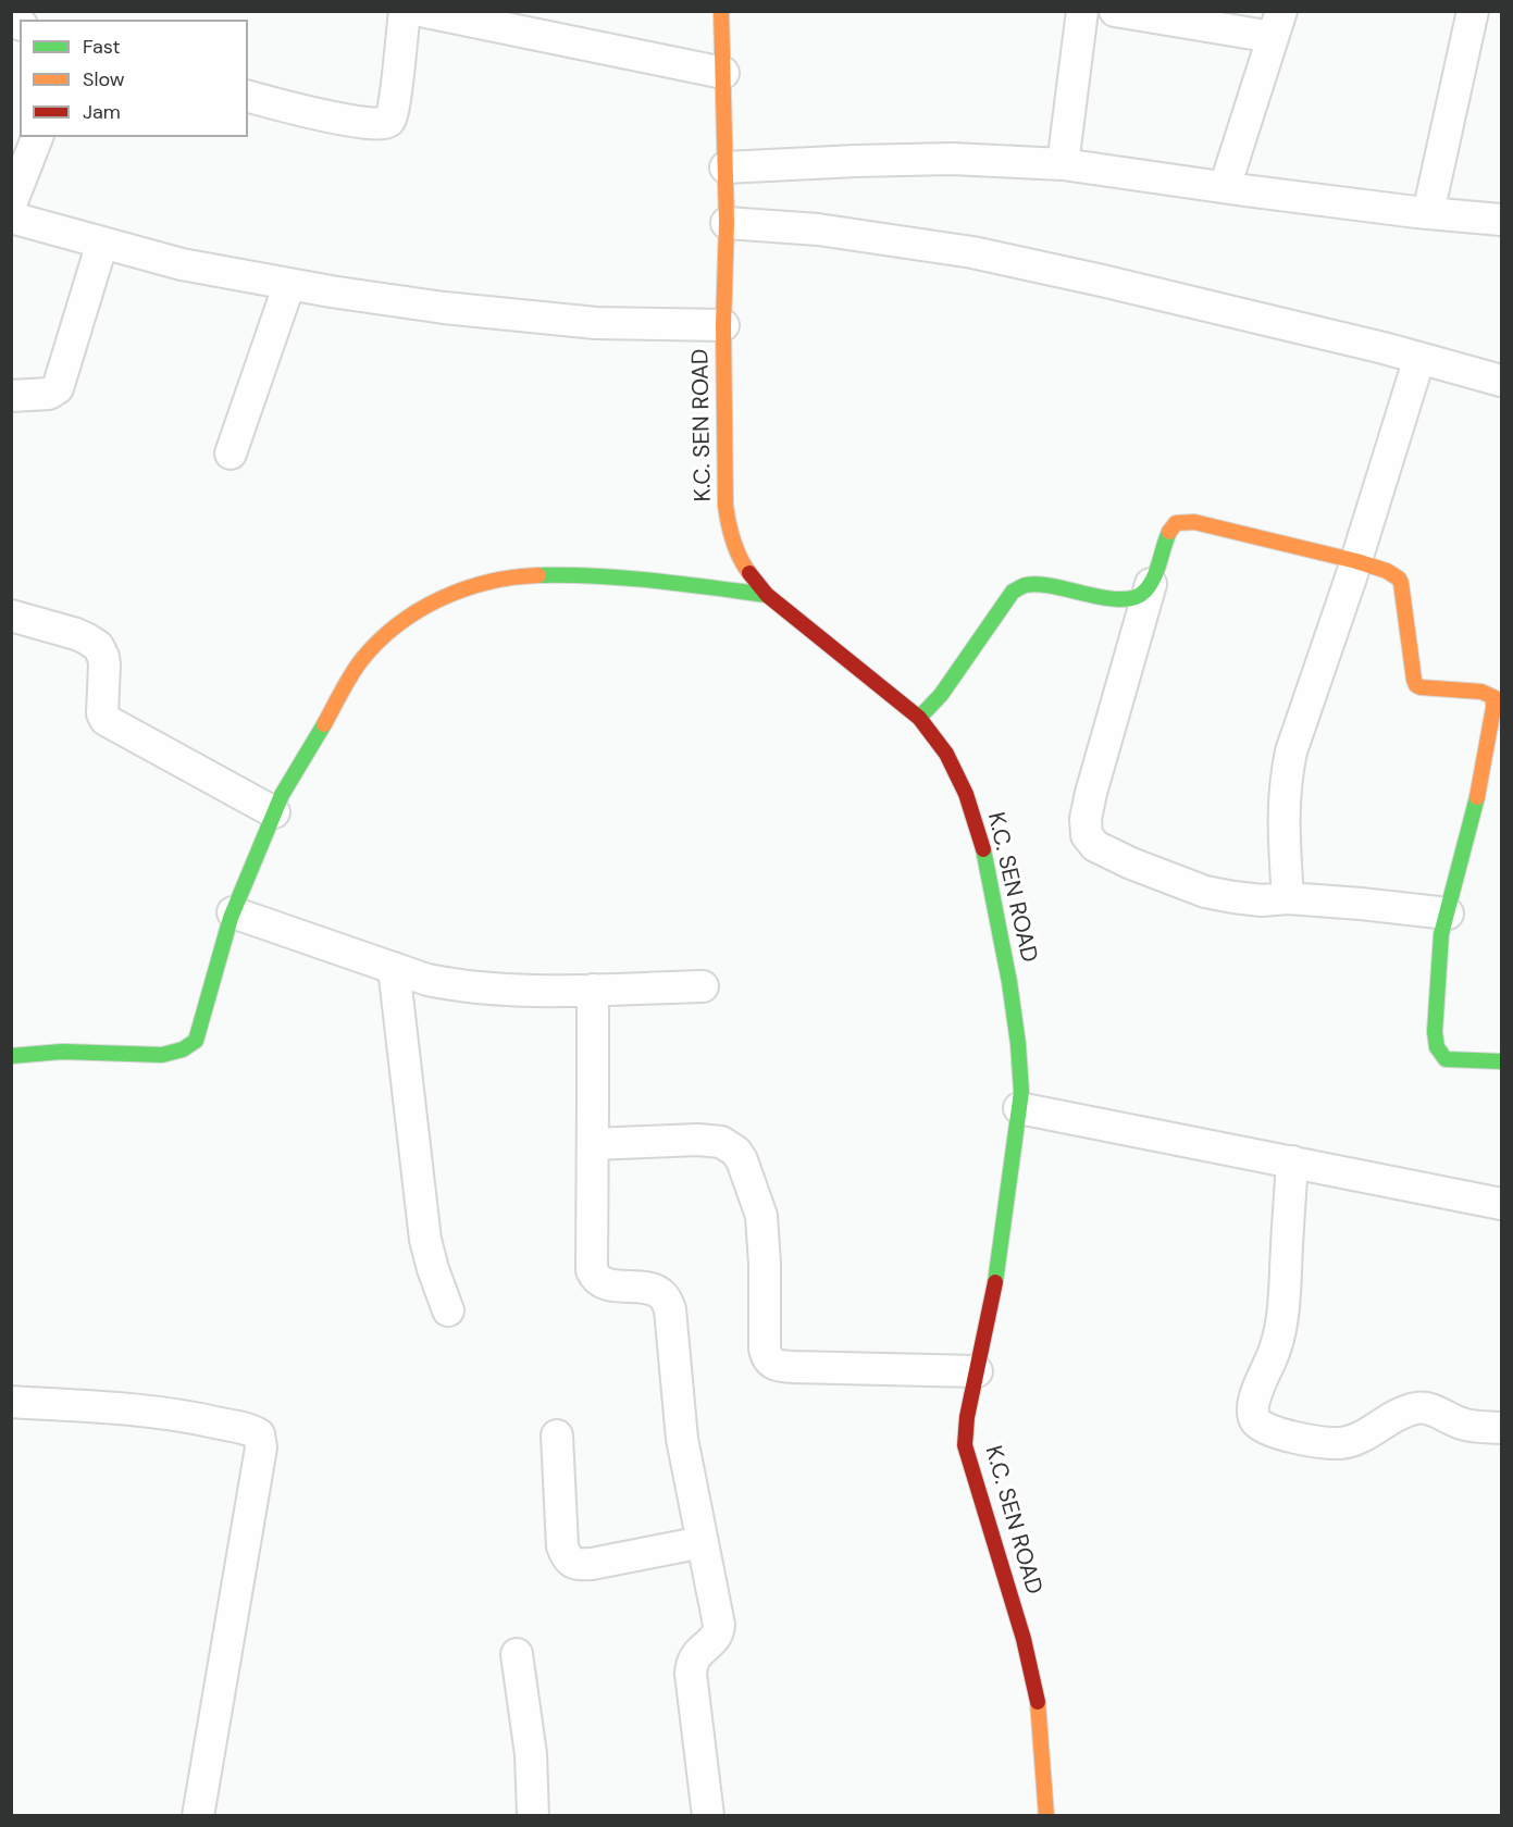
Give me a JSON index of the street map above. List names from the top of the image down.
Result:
{
  "streets": {
    "street": ["K.C. SEN ROAD"]
  },
  "legend": ["Fast", "Slow", "Jam"]
}
